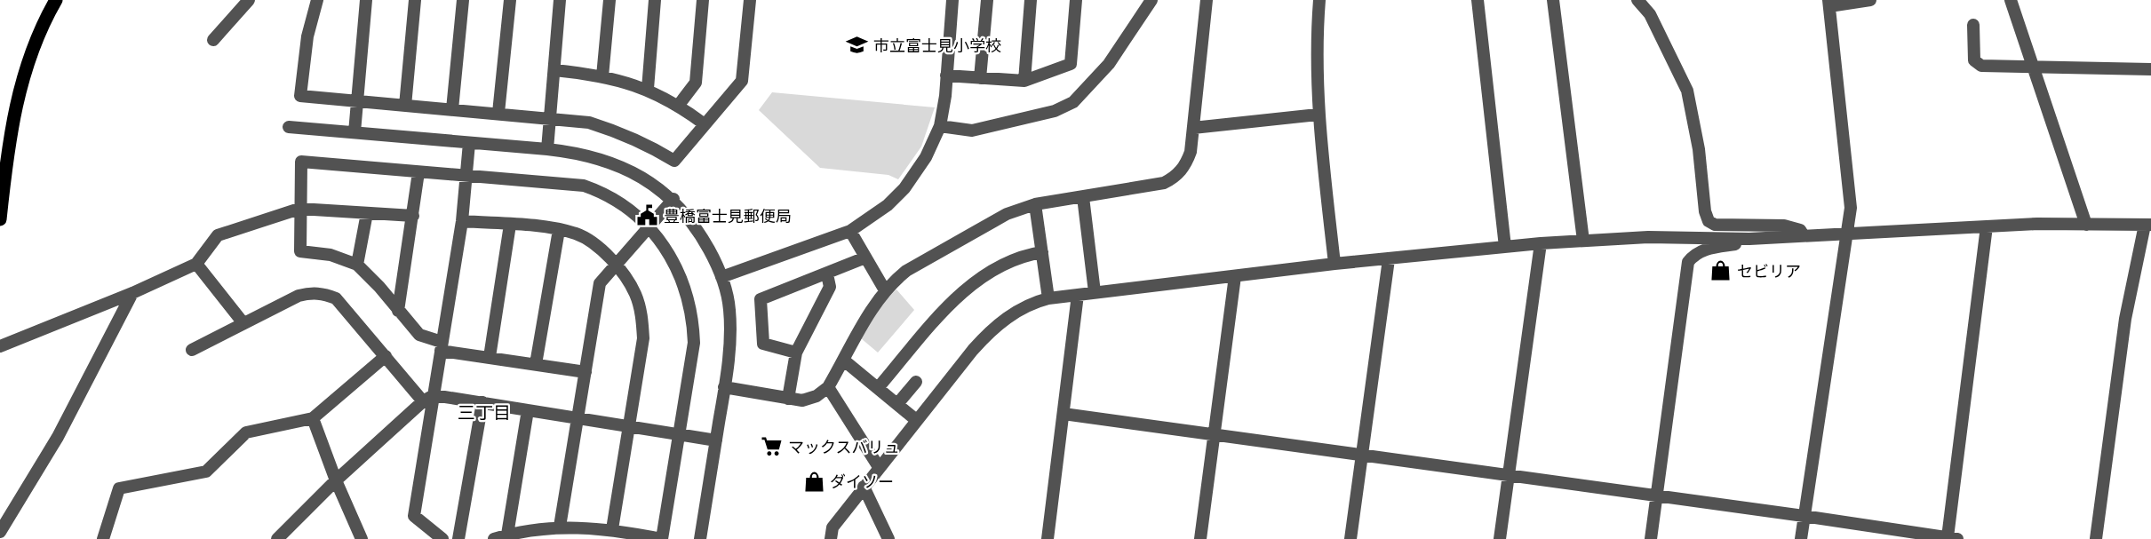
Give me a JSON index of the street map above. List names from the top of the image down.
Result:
{
  "districts": ["三丁目"],
  "places": {
    "school or university": ["市立富士見小学校"],
    "public building": ["豊橋富士見郵便局"],
    "shop": ["セビリア", "ダイソー"],
    "supermarket": ["マックスバリュ"]
  }
}
